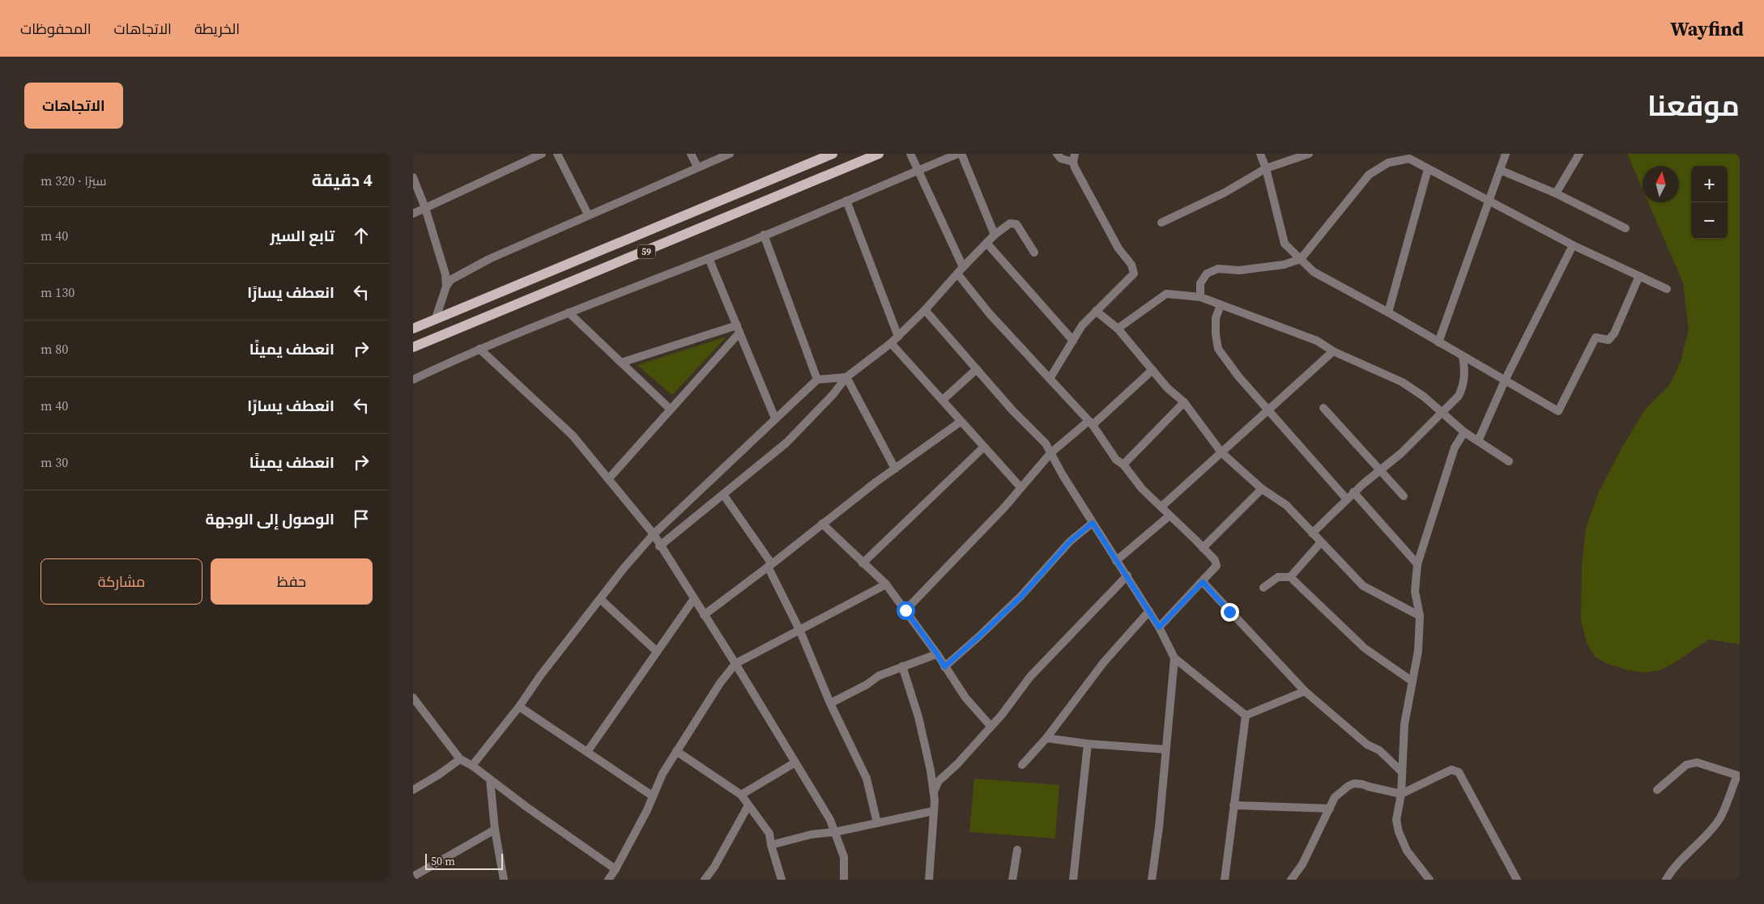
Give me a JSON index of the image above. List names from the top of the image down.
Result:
{
  "streets": {
    "main road": ["59"]
  },
  "scale_bar": "50 m",
  "north": "top",
  "page": {
    "header": "Wayfind",
    "nav": ["الخريطة", "الاتجاهات", "المحفوظات"],
    "title": "موقعنا",
    "buttons": [
      "الاتجاهات",
      ["حفظ", "مشاركة"]
    ],
    "heading": ["4 دقيقة", "سيرًا · 320 m"],
    "map_buttons": ["+", "−"],
    "list": [
      ["تابع السير", "40 m"],
      ["انعطف يسارًا", "130 m"],
      ["انعطف يمينًا", "80 m"],
      ["انعطف يسارًا", "40 m"],
      ["انعطف يمينًا", "30 m"],
      "الوصول إلى الوجهة"
    ],
    "scale": "50 m"
  }
}
